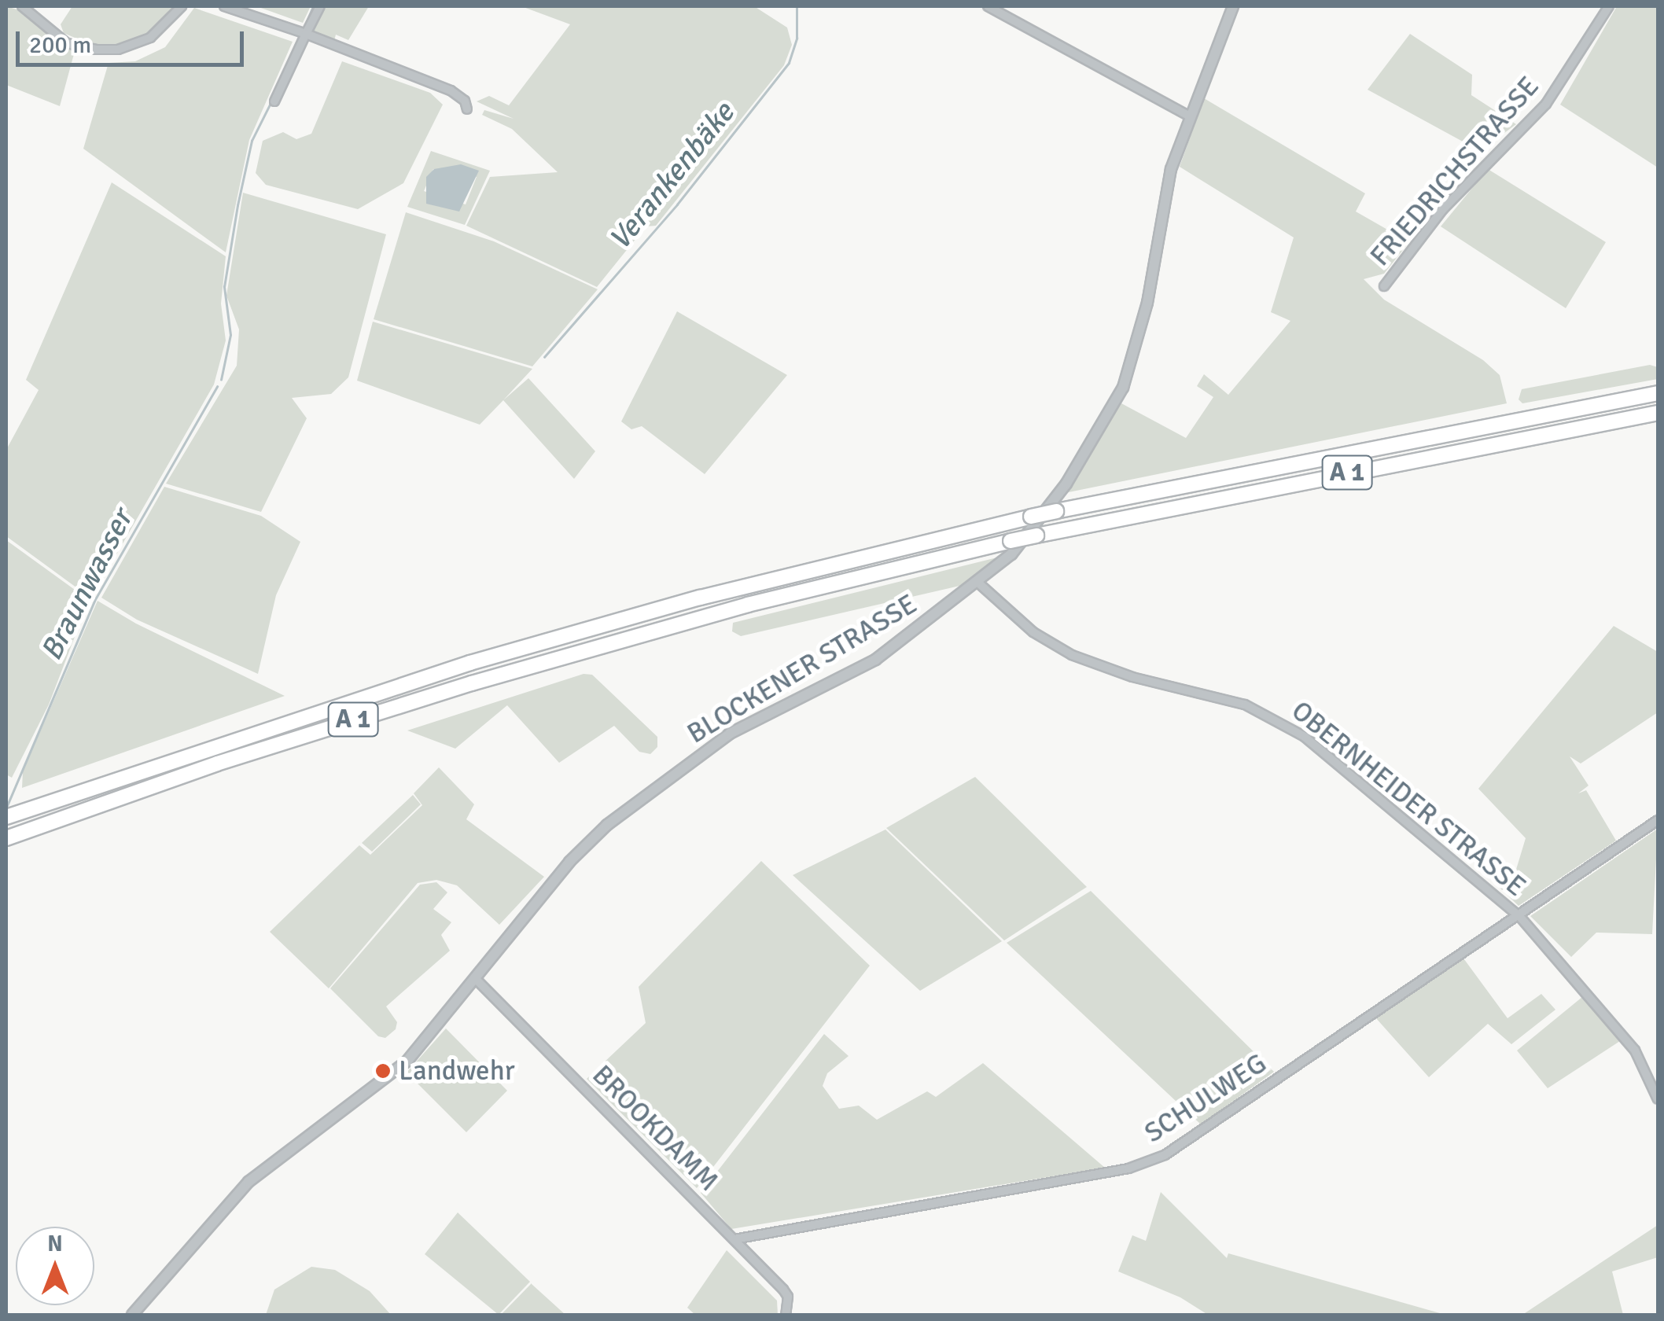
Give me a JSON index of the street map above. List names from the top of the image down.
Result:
{
  "streets": {
    "highway": ["A 1"],
    "street": [
      "FRIEDRICHSTRASSE",
      "BLOCKENER STRASSE",
      "OBERNHEIDER STRASSE",
      "SCHULWEG",
      "BROOKDAMM"
    ]
  },
  "crossings": [
    ["BLOCKENER STRASSE", "OBERNHEIDER STRASSE"],
    ["BLOCKENER STRASSE", "BROOKDAMM"],
    ["OBERNHEIDER STRASSE", "SCHULWEG"],
    ["SCHULWEG", "BROOKDAMM"]
  ],
  "water": ["Verankenbäke", "Braunwasser"],
  "places": ["Landwehr"],
  "scale_bar": "200 m",
  "north": "top"
}
